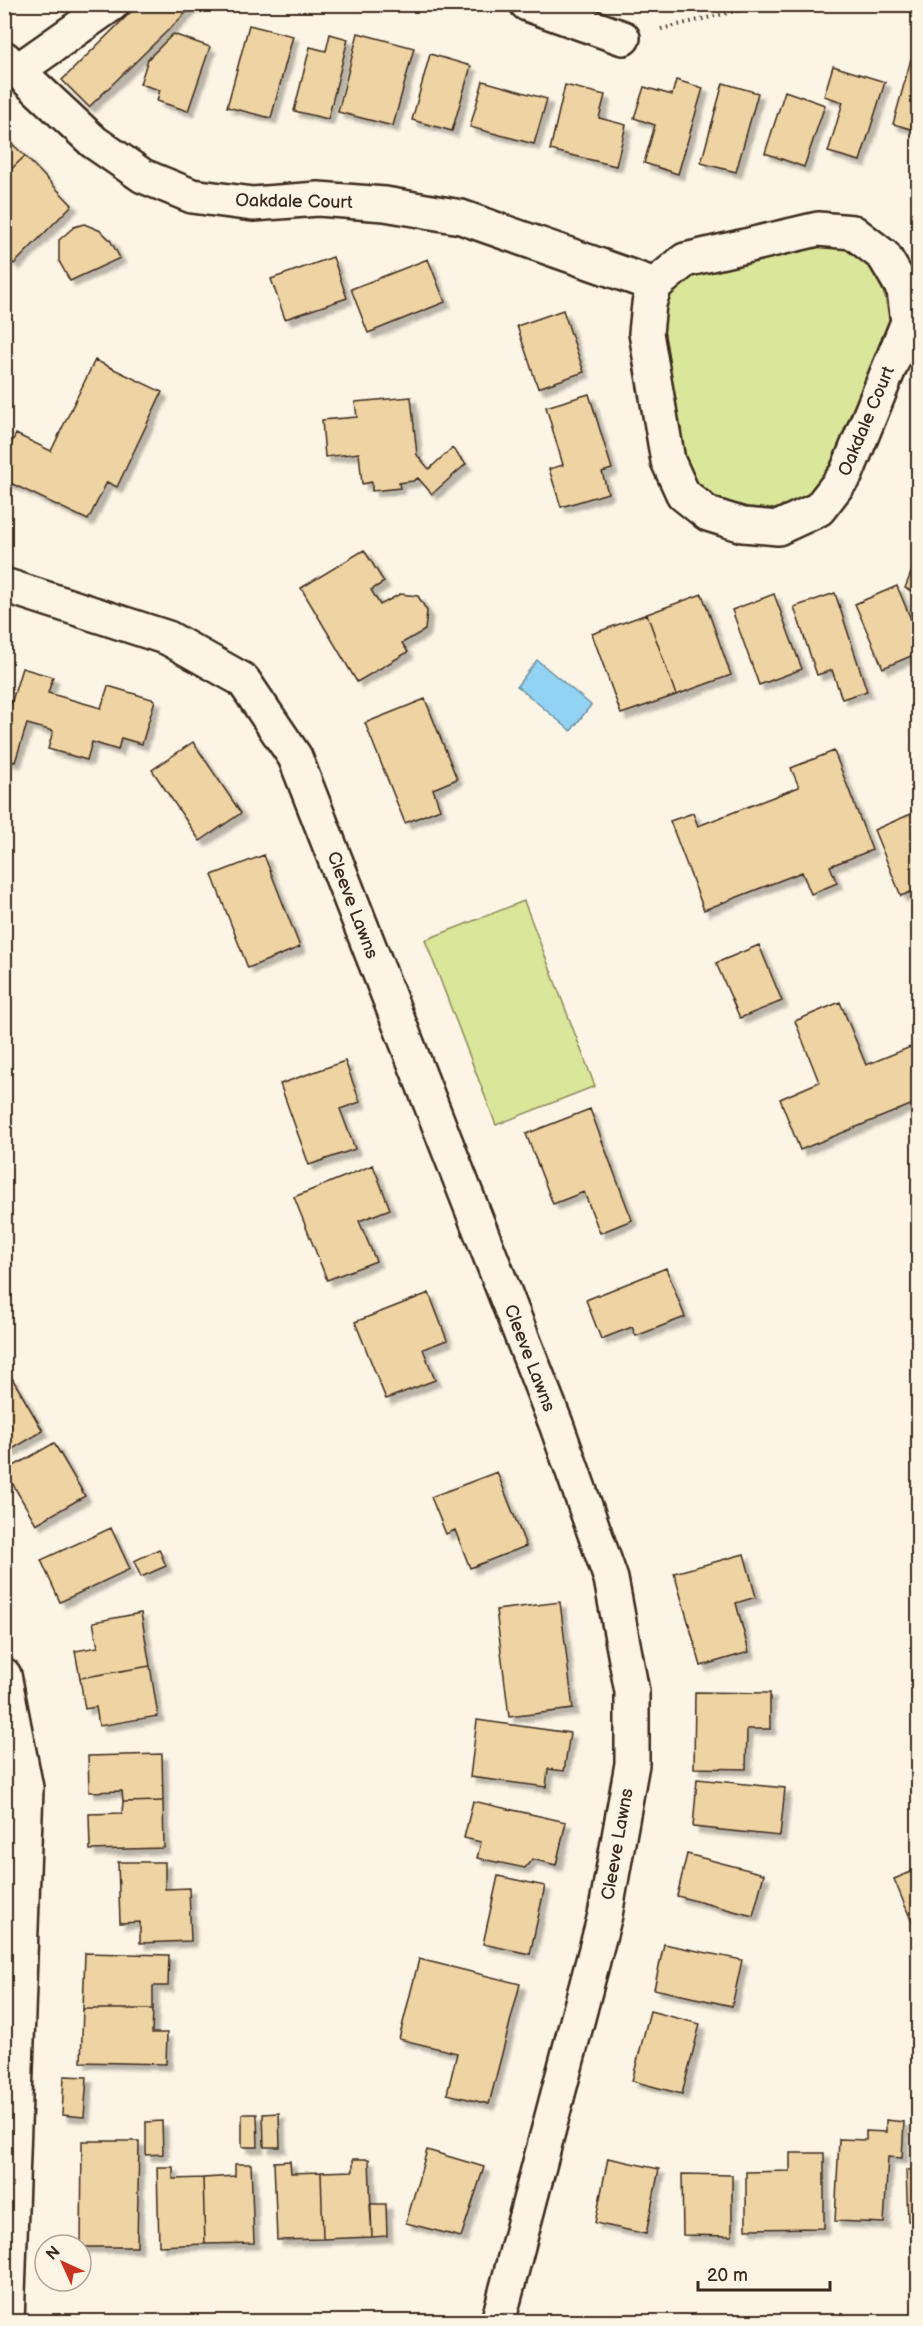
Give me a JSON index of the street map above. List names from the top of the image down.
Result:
{
  "streets": {
    "street": ["Oakdale Court", "Cleeve Lawns"]
  },
  "scale_bar": "20 m",
  "north": "top left"
}
